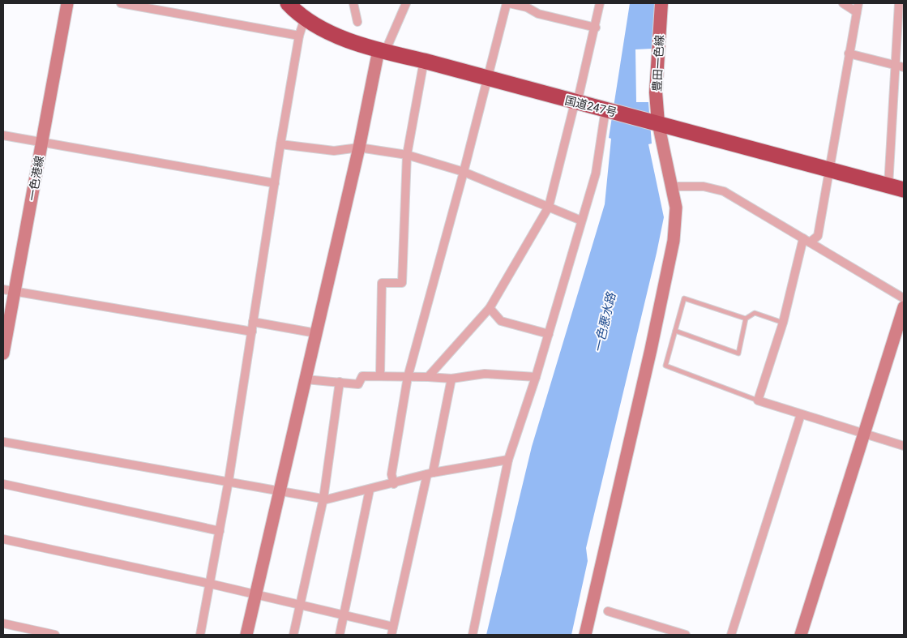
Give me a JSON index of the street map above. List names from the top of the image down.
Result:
{
  "streets": {
    "highway": ["国道247号"],
    "main road": ["豊田一色線"],
    "street": ["一色港線"]
  },
  "crossings": [
    ["豊田一色線", "国道247号"]
  ],
  "water": ["一色悪水路"]
}
